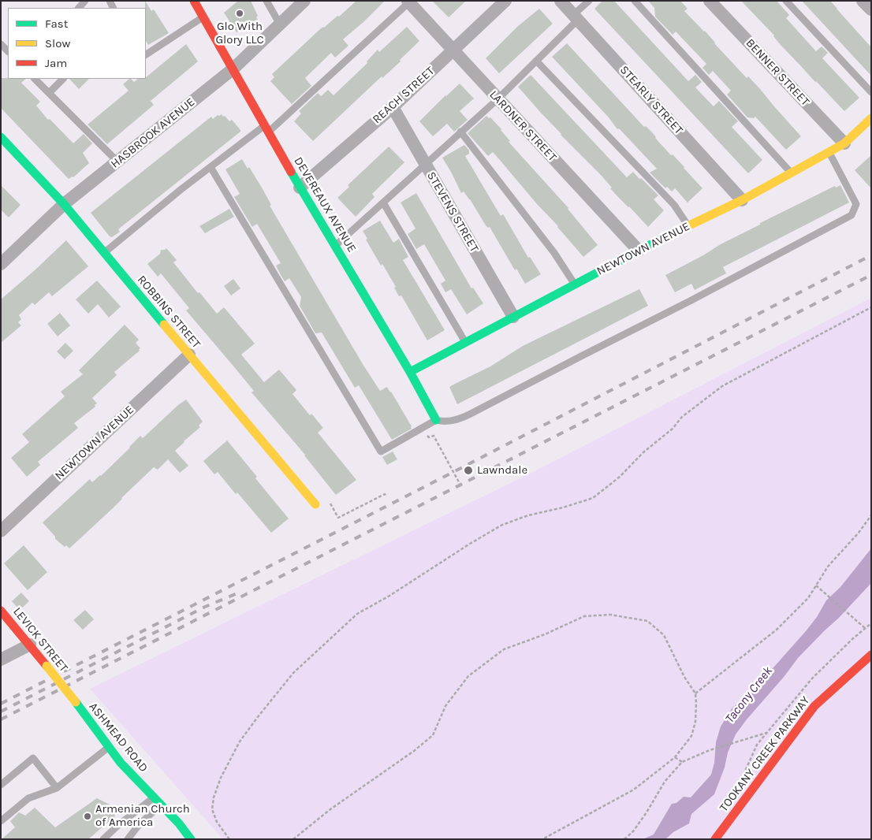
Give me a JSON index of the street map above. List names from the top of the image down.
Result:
{
  "streets": {
    "street": [
      "BENNER STREET",
      "REACH STREET",
      "STEARLY STREET",
      "LARDNER STREET",
      "HASBROOK AVENUE",
      "DEVEREAUX AVENUE",
      "STEVENS STREET",
      "NEWTOWN AVENUE",
      "ROBBINS STREET",
      "LEVICK STREET",
      "ASHMEAD ROAD",
      "TOOKANY CREEK PARKWAY"
    ]
  },
  "crossings": [
    ["BENNER STREET", "NEWTOWN AVENUE"],
    ["REACH STREET", "LARDNER STREET"],
    ["REACH STREET", "DEVEREAUX AVENUE"],
    ["REACH STREET", "STEVENS STREET"],
    ["STEARLY STREET", "NEWTOWN AVENUE"],
    ["LARDNER STREET", "NEWTOWN AVENUE"],
    ["HASBROOK AVENUE", "DEVEREAUX AVENUE"],
    ["HASBROOK AVENUE", "ROBBINS STREET"],
    ["DEVEREAUX AVENUE", "NEWTOWN AVENUE"],
    ["STEVENS STREET", "NEWTOWN AVENUE"],
    ["NEWTOWN AVENUE", "ROBBINS STREET"],
    ["LEVICK STREET", "ASHMEAD ROAD"]
  ],
  "water": ["Tacony Creek"],
  "places": ["Glo With Glory LLC", "Lawndale", "Armenian Church of America"],
  "legend": ["Fast", "Slow", "Jam"]
}
